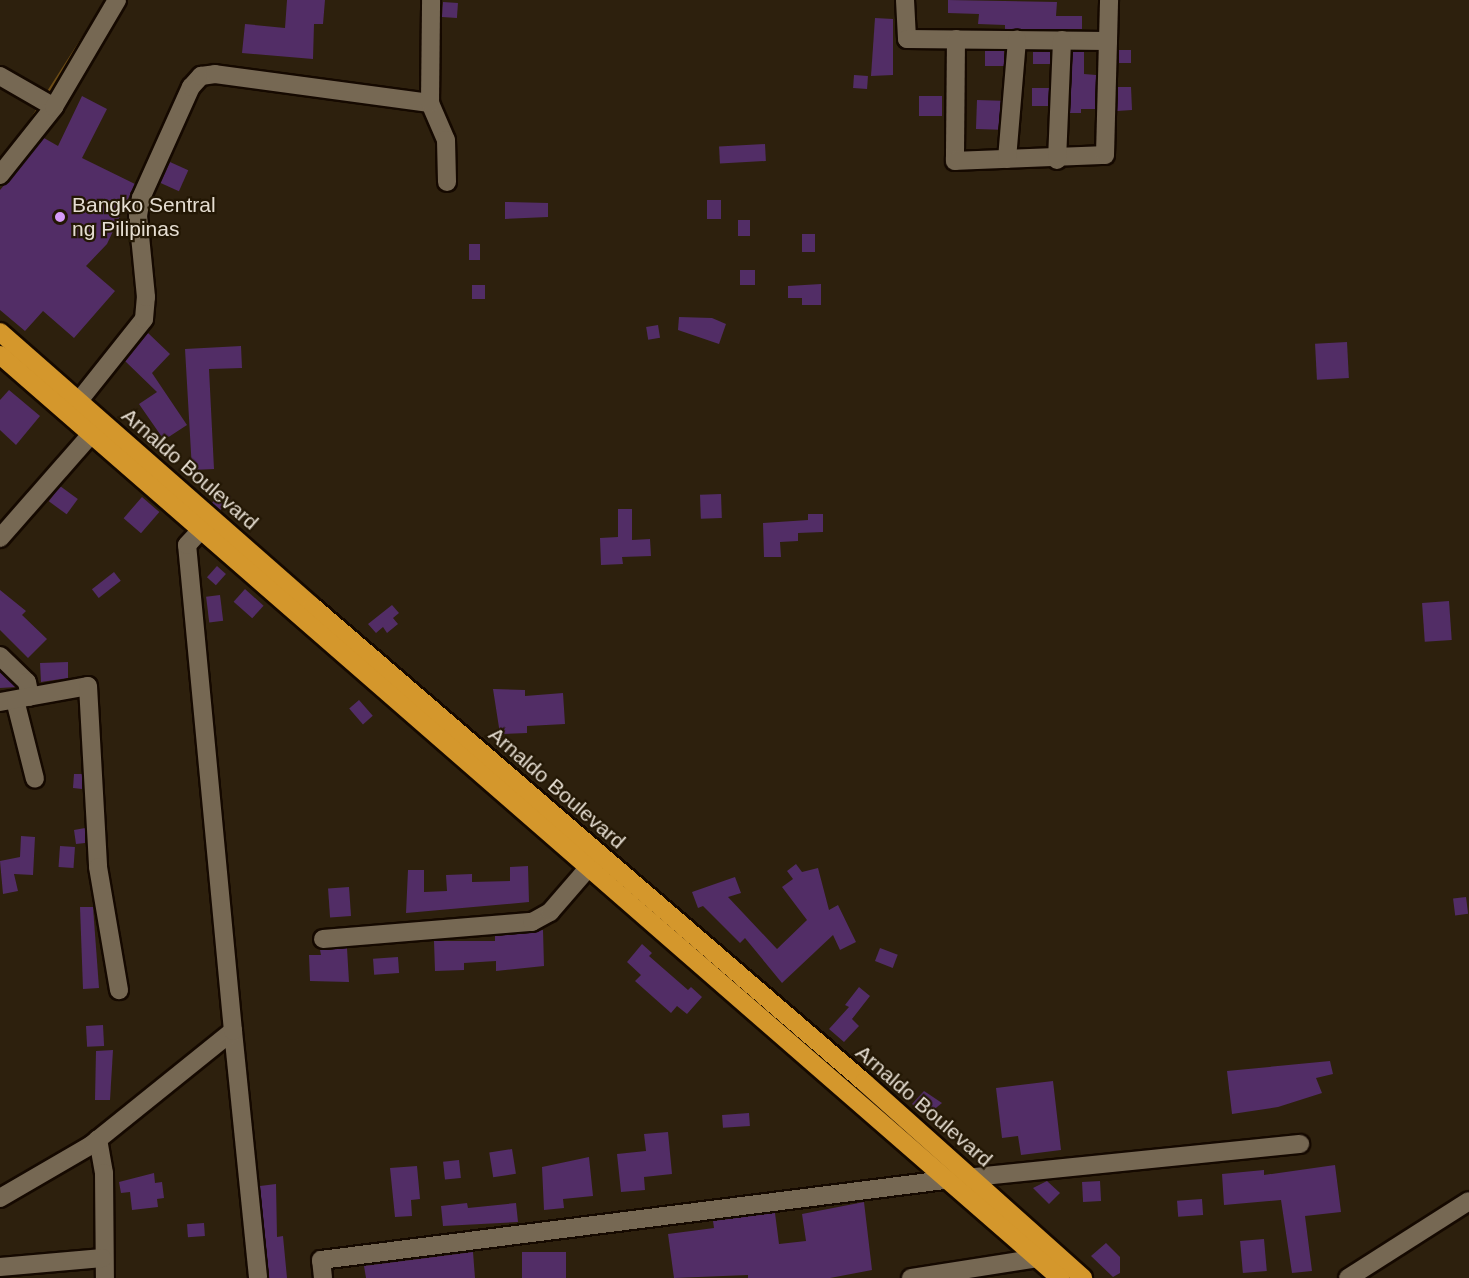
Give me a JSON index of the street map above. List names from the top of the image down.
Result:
{
  "streets": {
    "highway": ["Arnaldo Boulevard"]
  },
  "places": ["Bangko Sentral ng Pilipinas"]
}
